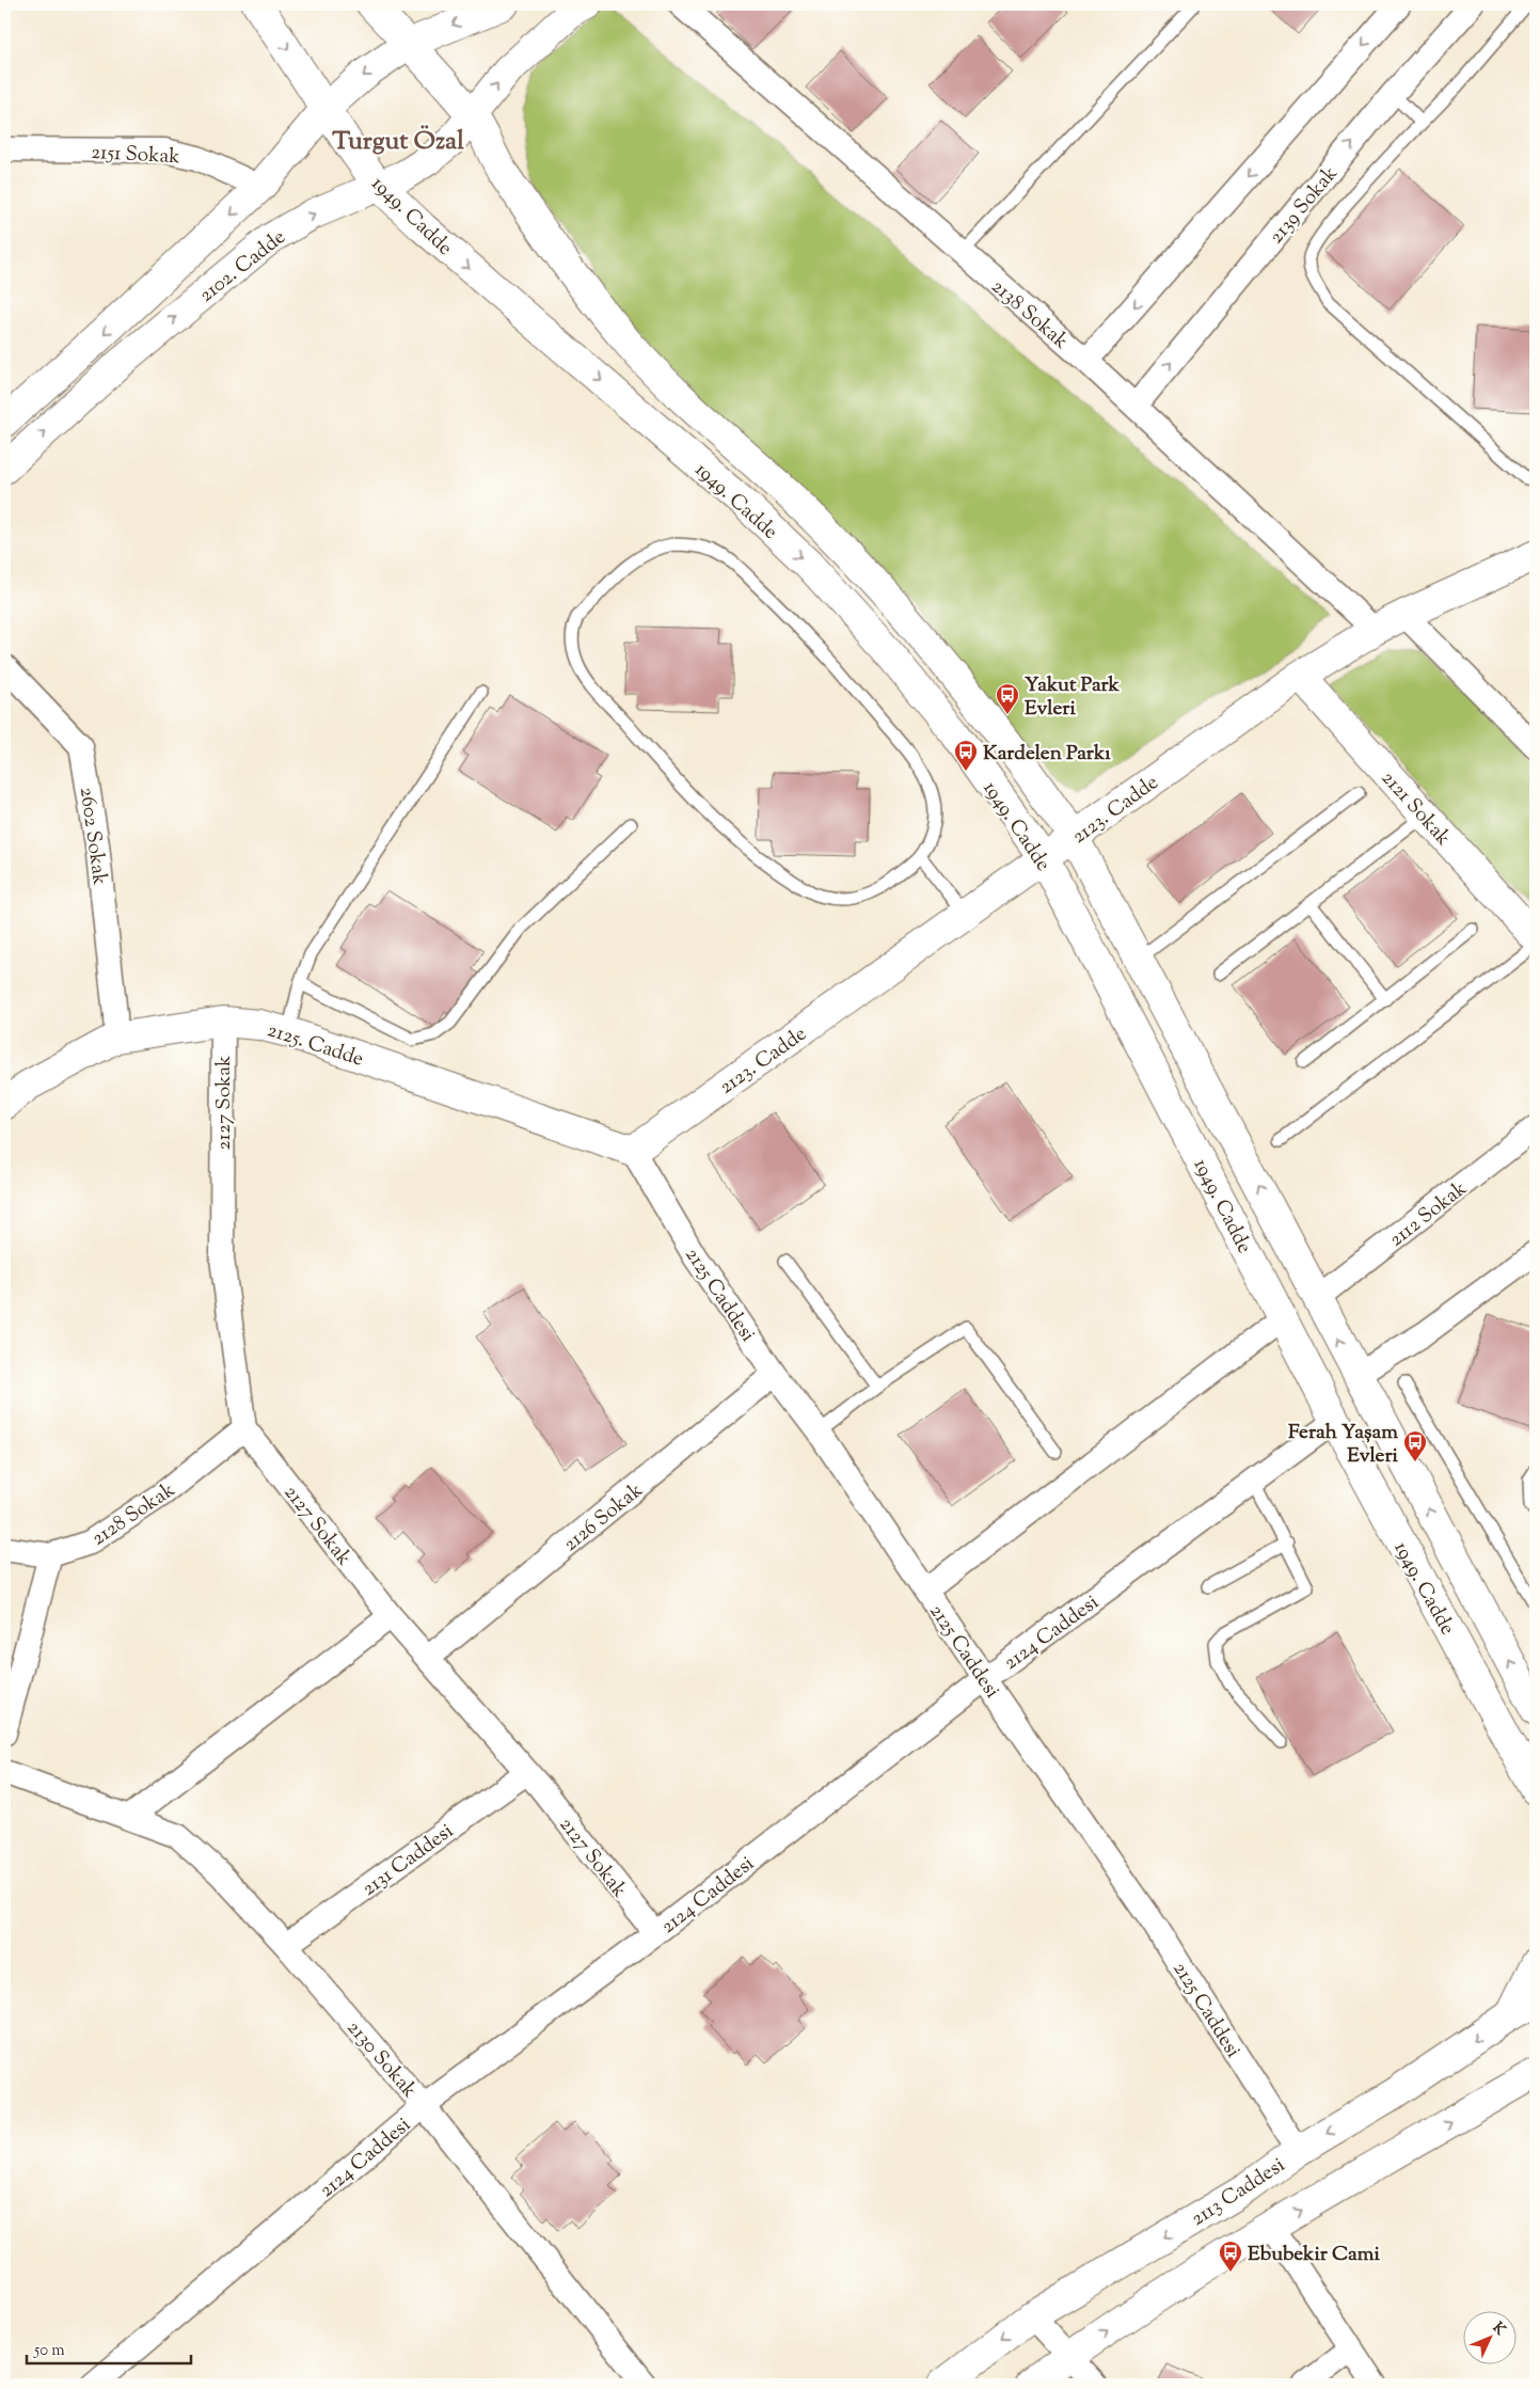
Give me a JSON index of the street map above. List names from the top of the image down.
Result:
{
  "streets": {
    "street": [
      "2151 Sokak",
      "2139 Sokak",
      "1949. Cadde",
      "2102. Cadde",
      "2138 Sokak",
      "2121 Sokak",
      "2123. Cadde",
      "2602 Sokak",
      "2125. Cadde",
      "2127 Sokak",
      "2112 Sokak",
      "2125 Caddesi",
      "2128 Sokak",
      "2126 Sokak",
      "2124 Caddesi",
      "2131 Caddesi",
      "2130 Sokak",
      "2113 Caddesi"
    ]
  },
  "crossings": [
    ["2151 Sokak", "2102. Cadde"],
    ["2139 Sokak", "2138 Sokak"],
    ["1949. Cadde", "2102. Cadde"],
    ["1949. Cadde", "2123. Cadde"],
    ["1949. Cadde", "2112 Sokak"],
    ["1949. Cadde", "2124 Caddesi"],
    ["2138 Sokak", "2123. Cadde"],
    ["2121 Sokak", "2123. Cadde"],
    ["2123. Cadde", "2125. Cadde"],
    ["2123. Cadde", "2125 Caddesi"],
    ["2602 Sokak", "2125. Cadde"],
    ["2125. Cadde", "2127 Sokak"],
    ["2125. Cadde", "2125 Caddesi"],
    ["2127 Sokak", "2128 Sokak"],
    ["2127 Sokak", "2126 Sokak"],
    ["2127 Sokak", "2124 Caddesi"],
    ["2127 Sokak", "2131 Caddesi"],
    ["2125 Caddesi", "2126 Sokak"],
    ["2125 Caddesi", "2124 Caddesi"],
    ["2125 Caddesi", "2113 Caddesi"],
    ["2124 Caddesi", "2130 Sokak"],
    ["2131 Caddesi", "2130 Sokak"]
  ],
  "districts": ["Turgut Özal"],
  "places": {
    "bus stop": [
      "Yakut Park Evleri",
      "Kardelen Parkı",
      "Ferah Yaşam Evleri",
      "Ebubekir Cami"
    ]
  },
  "scale_bar": "50 m",
  "north": "top right"
}
